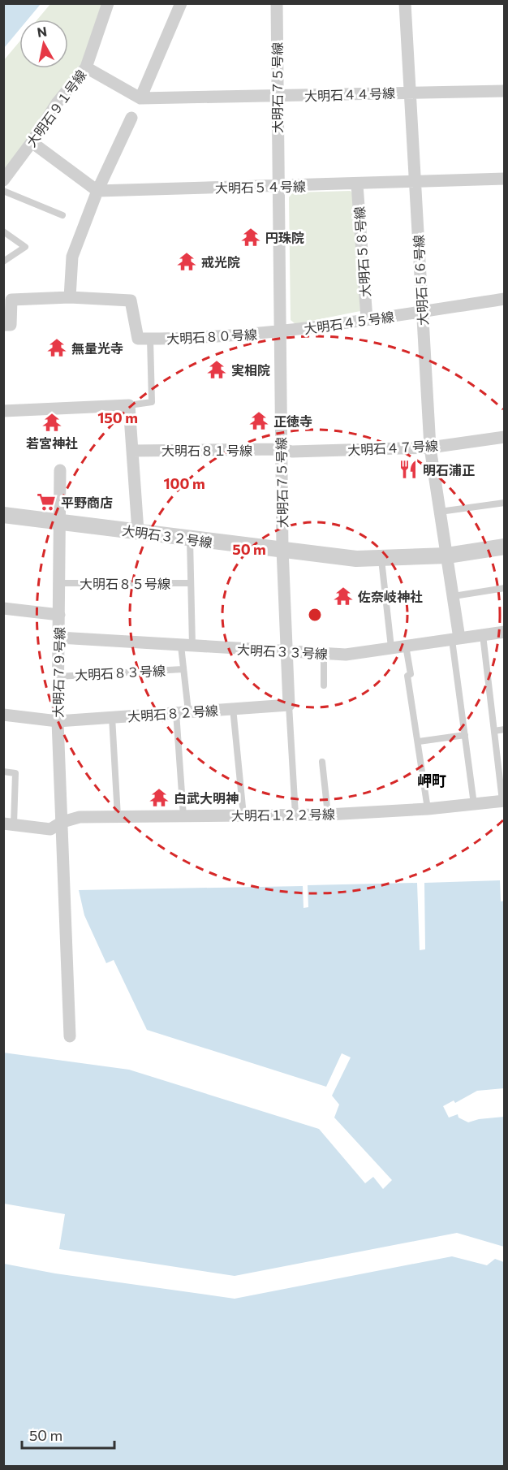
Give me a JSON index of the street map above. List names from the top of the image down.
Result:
{
  "streets": {
    "street": [
      "大明石７５号線",
      "大明石４４号線",
      "大明石９１号線",
      "大明石５４号線",
      "大明石５８号線",
      "大明石５６号線",
      "大明石４５号線",
      "大明石８０号線",
      "大明石４７号線",
      "大明石８１号線",
      "大明石３２号線",
      "大明石３３号線",
      "大明石７９号線",
      "大明石８２号線",
      "大明石１２２号線"
    ],
    "lane": ["大明石８５号線", "大明石８３号線"]
  },
  "crossings": [
    ["大明石７５号線", "大明石４４号線"],
    ["大明石７５号線", "大明石５４号線"],
    ["大明石７５号線", "大明石４５号線"],
    ["大明石７５号線", "大明石８０号線"],
    ["大明石７５号線", "大明石４７号線"],
    ["大明石７５号線", "大明石８１号線"],
    ["大明石７５号線", "大明石３２号線"],
    ["大明石７５号線", "大明石３３号線"],
    ["大明石７５号線", "大明石８２号線"],
    ["大明石７５号線", "大明石１２２号線"],
    ["大明石４４号線", "大明石５６号線"],
    ["大明石５４号線", "大明石５８号線"],
    ["大明石５４号線", "大明石５６号線"],
    ["大明石５８号線", "大明石４５号線"],
    ["大明石５６号線", "大明石４５号線"],
    ["大明石５６号線", "大明石４７号線"],
    ["大明石５６号線", "大明石３２号線"],
    ["大明石５６号線", "大明石３３号線"],
    ["大明石４５号線", "大明石８０号線"],
    ["大明石４７号線", "大明石８１号線"],
    ["大明石３２号線", "大明石７９号線"],
    ["大明石８５号線", "大明石７９号線"],
    ["大明石３３号線", "大明石７９号線"],
    ["大明石７９号線", "大明石８３号線"],
    ["大明石７９号線", "大明石８２号線"],
    ["大明石７９号線", "大明石１２２号線"]
  ],
  "districts": ["岬町"],
  "places": {
    "temple": [
      "円珠院",
      "戒光院",
      "無量光寺",
      "実相院",
      "正徳寺",
      "若宮神社",
      "佐奈岐神社",
      "白武大明神"
    ],
    "restaurant": ["明石浦正"],
    "supermarket": ["平野商店"]
  },
  "scale_bar": "50 m",
  "north": "top",
  "rings": ["150 m", "100 m", "50 m"]
}
